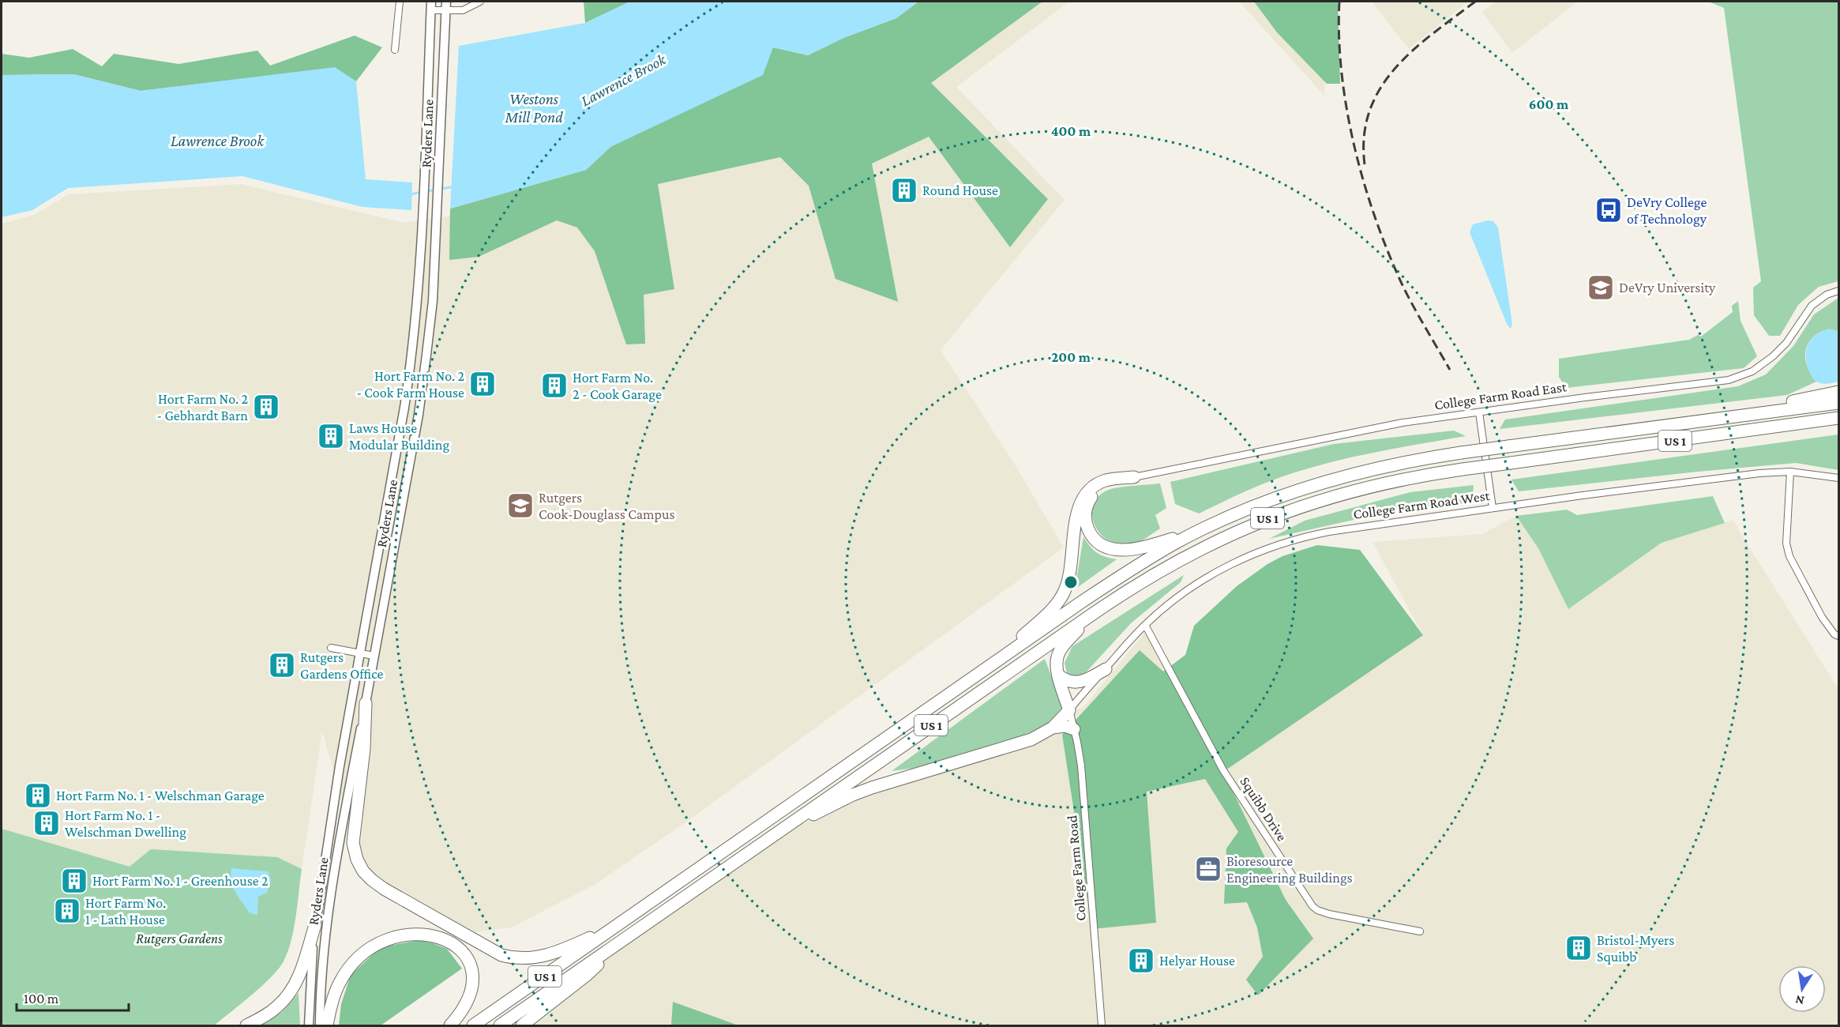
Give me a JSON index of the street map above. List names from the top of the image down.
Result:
{
  "streets": {
    "highway": ["US 1"],
    "main road": ["Ryders Lane"],
    "street": [
      "College Farm Road East",
      "College Farm Road West",
      "Squibb Drive",
      "College Farm Road"
    ]
  },
  "crossings": [
    ["College Farm Road West", "Squibb Drive"],
    ["College Farm Road West", "College Farm Road"]
  ],
  "water": ["Lawrence Brook", "Westons Mill Pond"],
  "parks": ["Rutgers Gardens"],
  "places": {
    "building": [
      "Round House",
      "Hort Farm No. 2 - Cook Farm House",
      "Hort Farm No. 2 - Cook Garage",
      "Hort Farm No. 2 - Gebhardt Barn",
      "Laws House Modular Building",
      "Rutgers Gardens Office",
      "Hort Farm No. 1 - Welschman Garage",
      "Hort Farm No. 1 - Welschman Dwelling",
      "Hort Farm No. 1 - Greenhouse 2",
      "Hort Farm No. 1 - Lath House",
      "Bristol-Myers Squibb",
      "Helyar House"
    ],
    "bus stop": ["DeVry College of Technology"],
    "school or university": ["DeVry University", "Rutgers Cook-Douglass Campus"],
    "office": ["Bioresource Engineering Buildings"]
  },
  "scale_bar": "100 m",
  "north": "bottom",
  "rings": ["600 m", "400 m", "200 m"]
}
